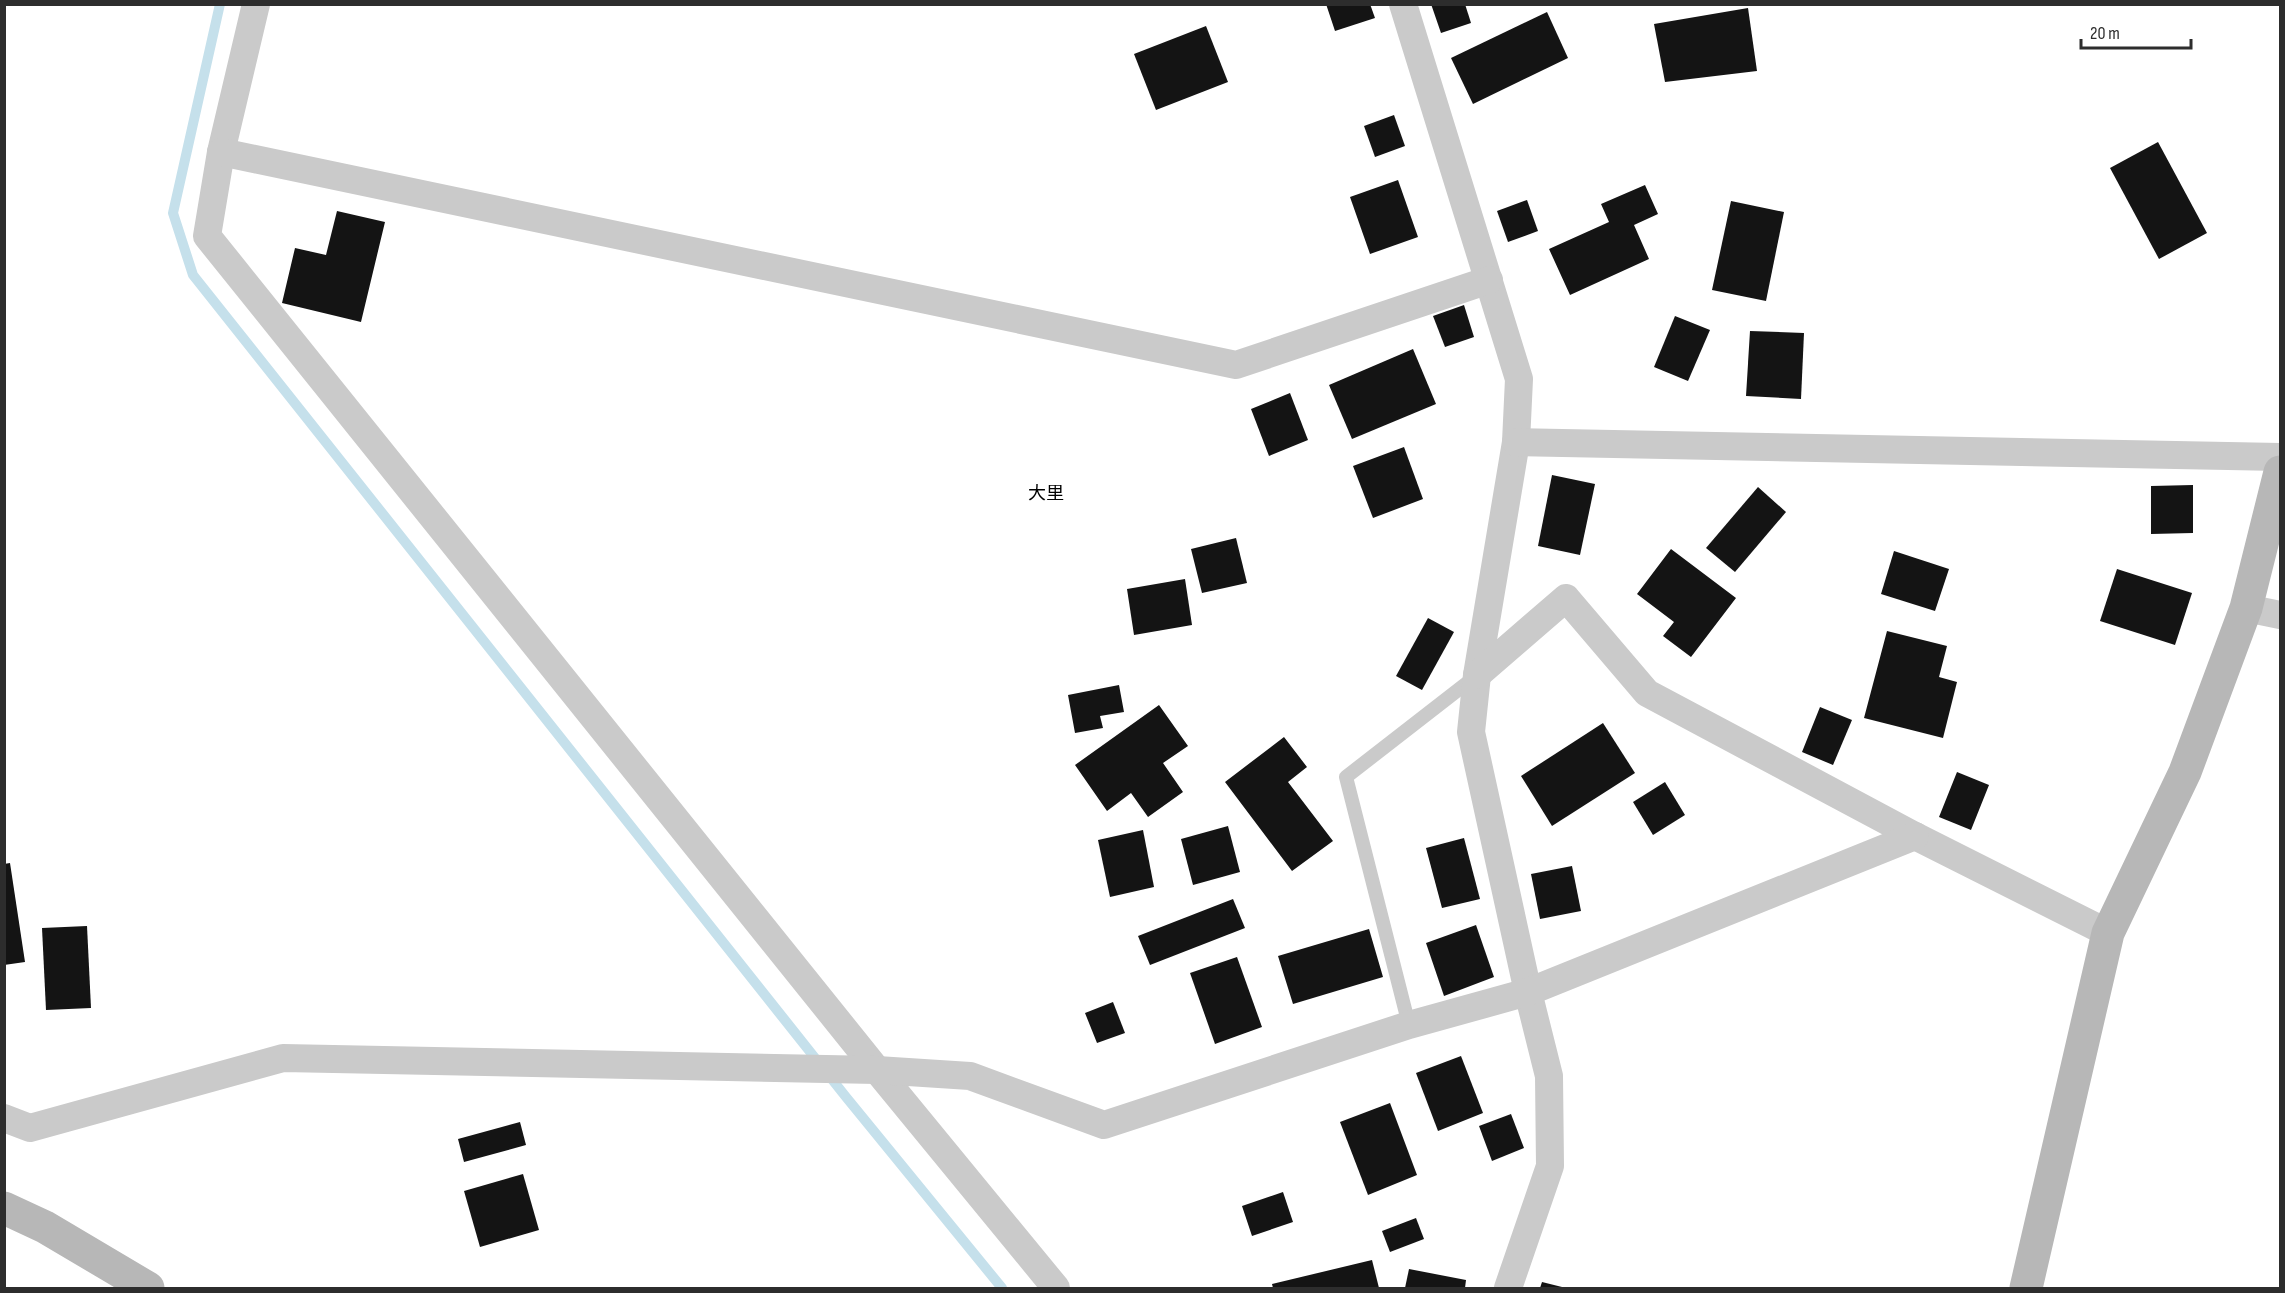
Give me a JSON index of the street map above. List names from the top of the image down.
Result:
{
  "districts": ["大里"],
  "scale_bar": "20 m"
}
